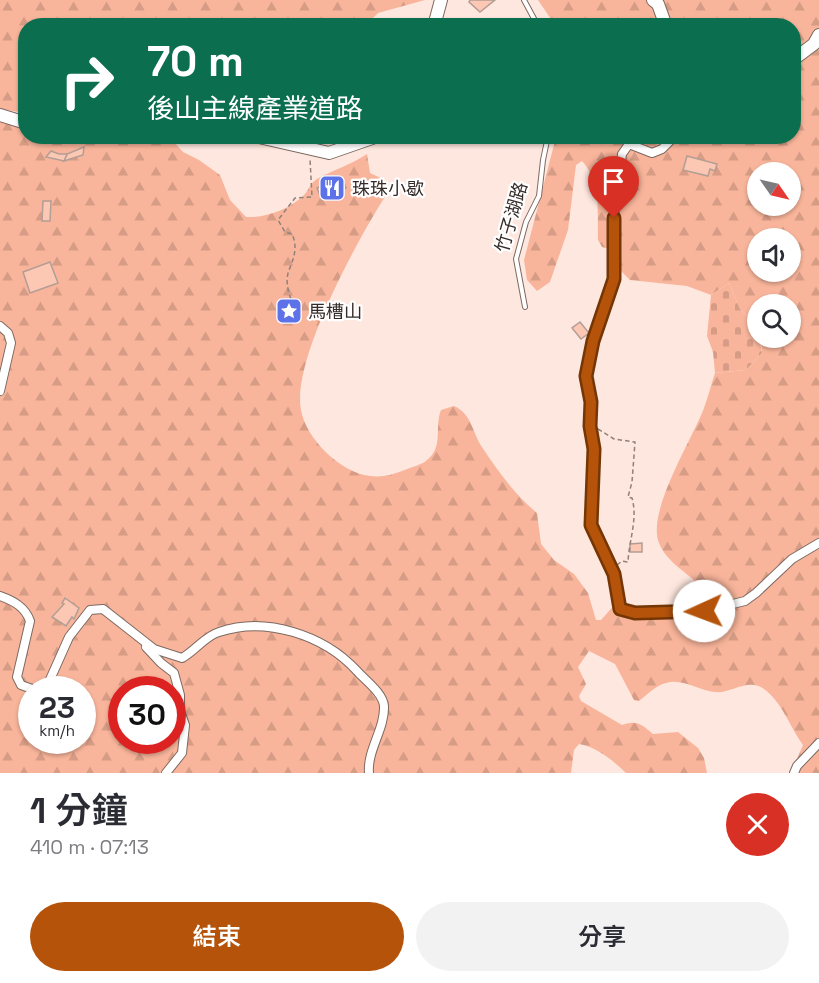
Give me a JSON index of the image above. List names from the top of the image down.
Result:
{
  "streets": {
    "lane": ["竹子湖路"]
  },
  "places": {
    "restaurant": ["珠珠小歇"],
    "place": ["馬槽山"]
  },
  "north": "bottom right",
  "page": {
    "turn": ["70 m", "後山主線產業道路"],
    "speed": "23 km/h",
    "limit": "30",
    "heading": ["1 分鐘", "410 m · 07:13"],
    "buttons": ["結束", "分享"]
  }
}
